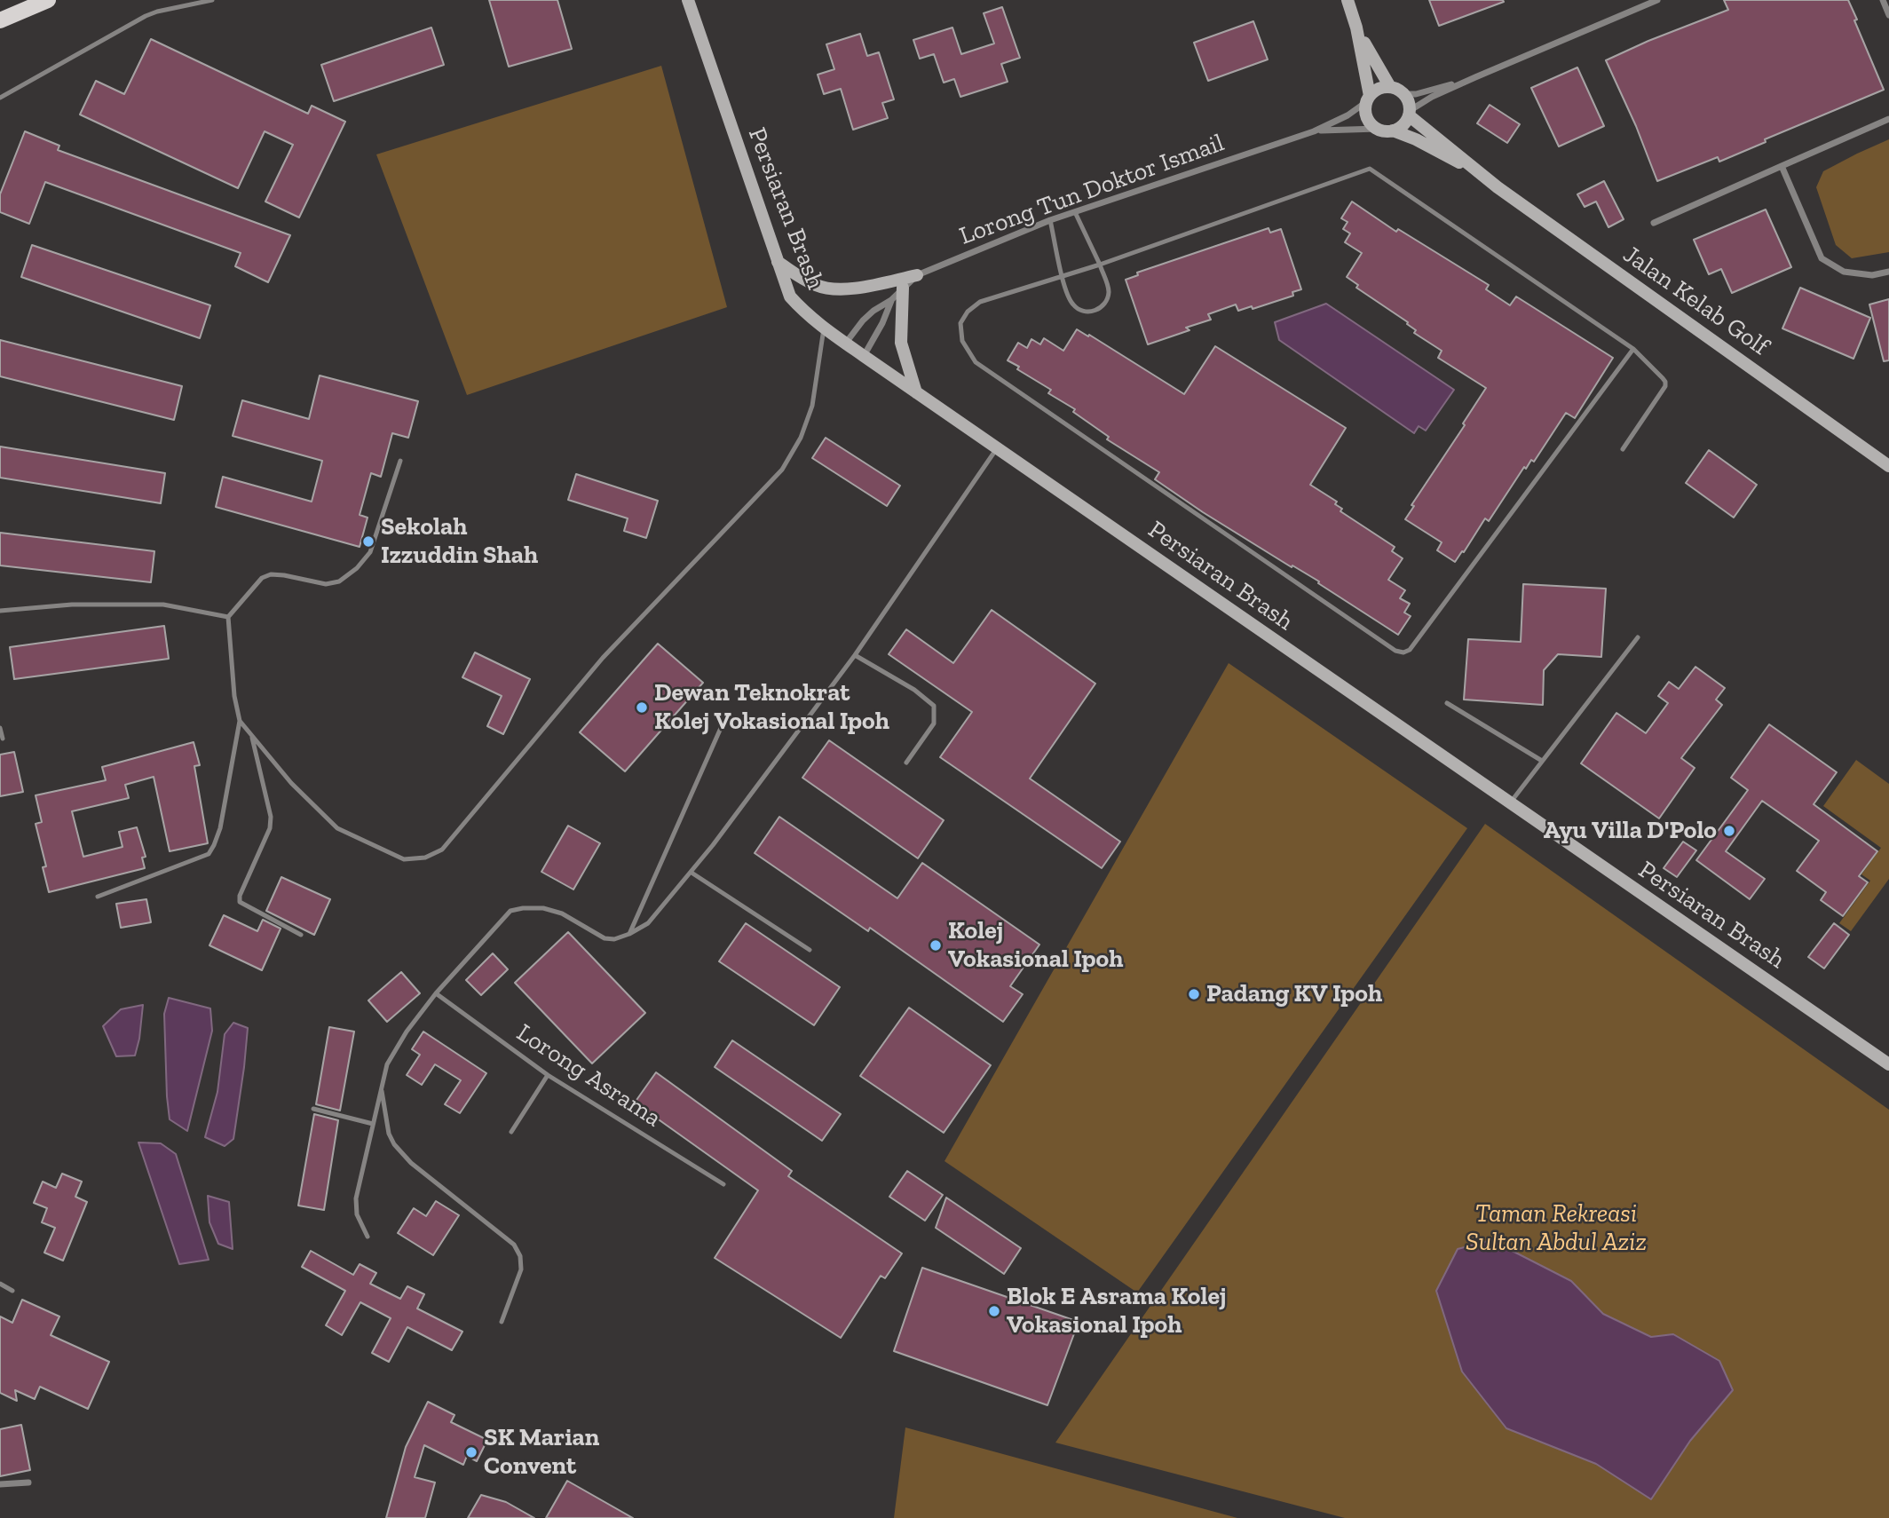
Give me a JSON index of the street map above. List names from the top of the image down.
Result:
{
  "streets": {
    "street": ["Lorong Tun Doktor Ismail", "Persiaran Brash", "Jalan Kelab Golf"],
    "lane": ["Lorong Asrama"]
  },
  "crossings": [
    ["Lorong Tun Doktor Ismail", "Persiaran Brash"],
    ["Lorong Tun Doktor Ismail", "Jalan Kelab Golf"]
  ],
  "parks": ["Taman Rekreasi Sultan Abdul Aziz"],
  "places": [
    "Sekolah Izzuddin Shah",
    "Dewan Teknokrat Kolej Vokasional Ipoh",
    "Ayu Villa D'Polo",
    "Kolej Vokasional Ipoh",
    "Padang KV Ipoh",
    "Blok E Asrama Kolej Vokasional Ipoh",
    "SK Marian Convent"
  ]
}
